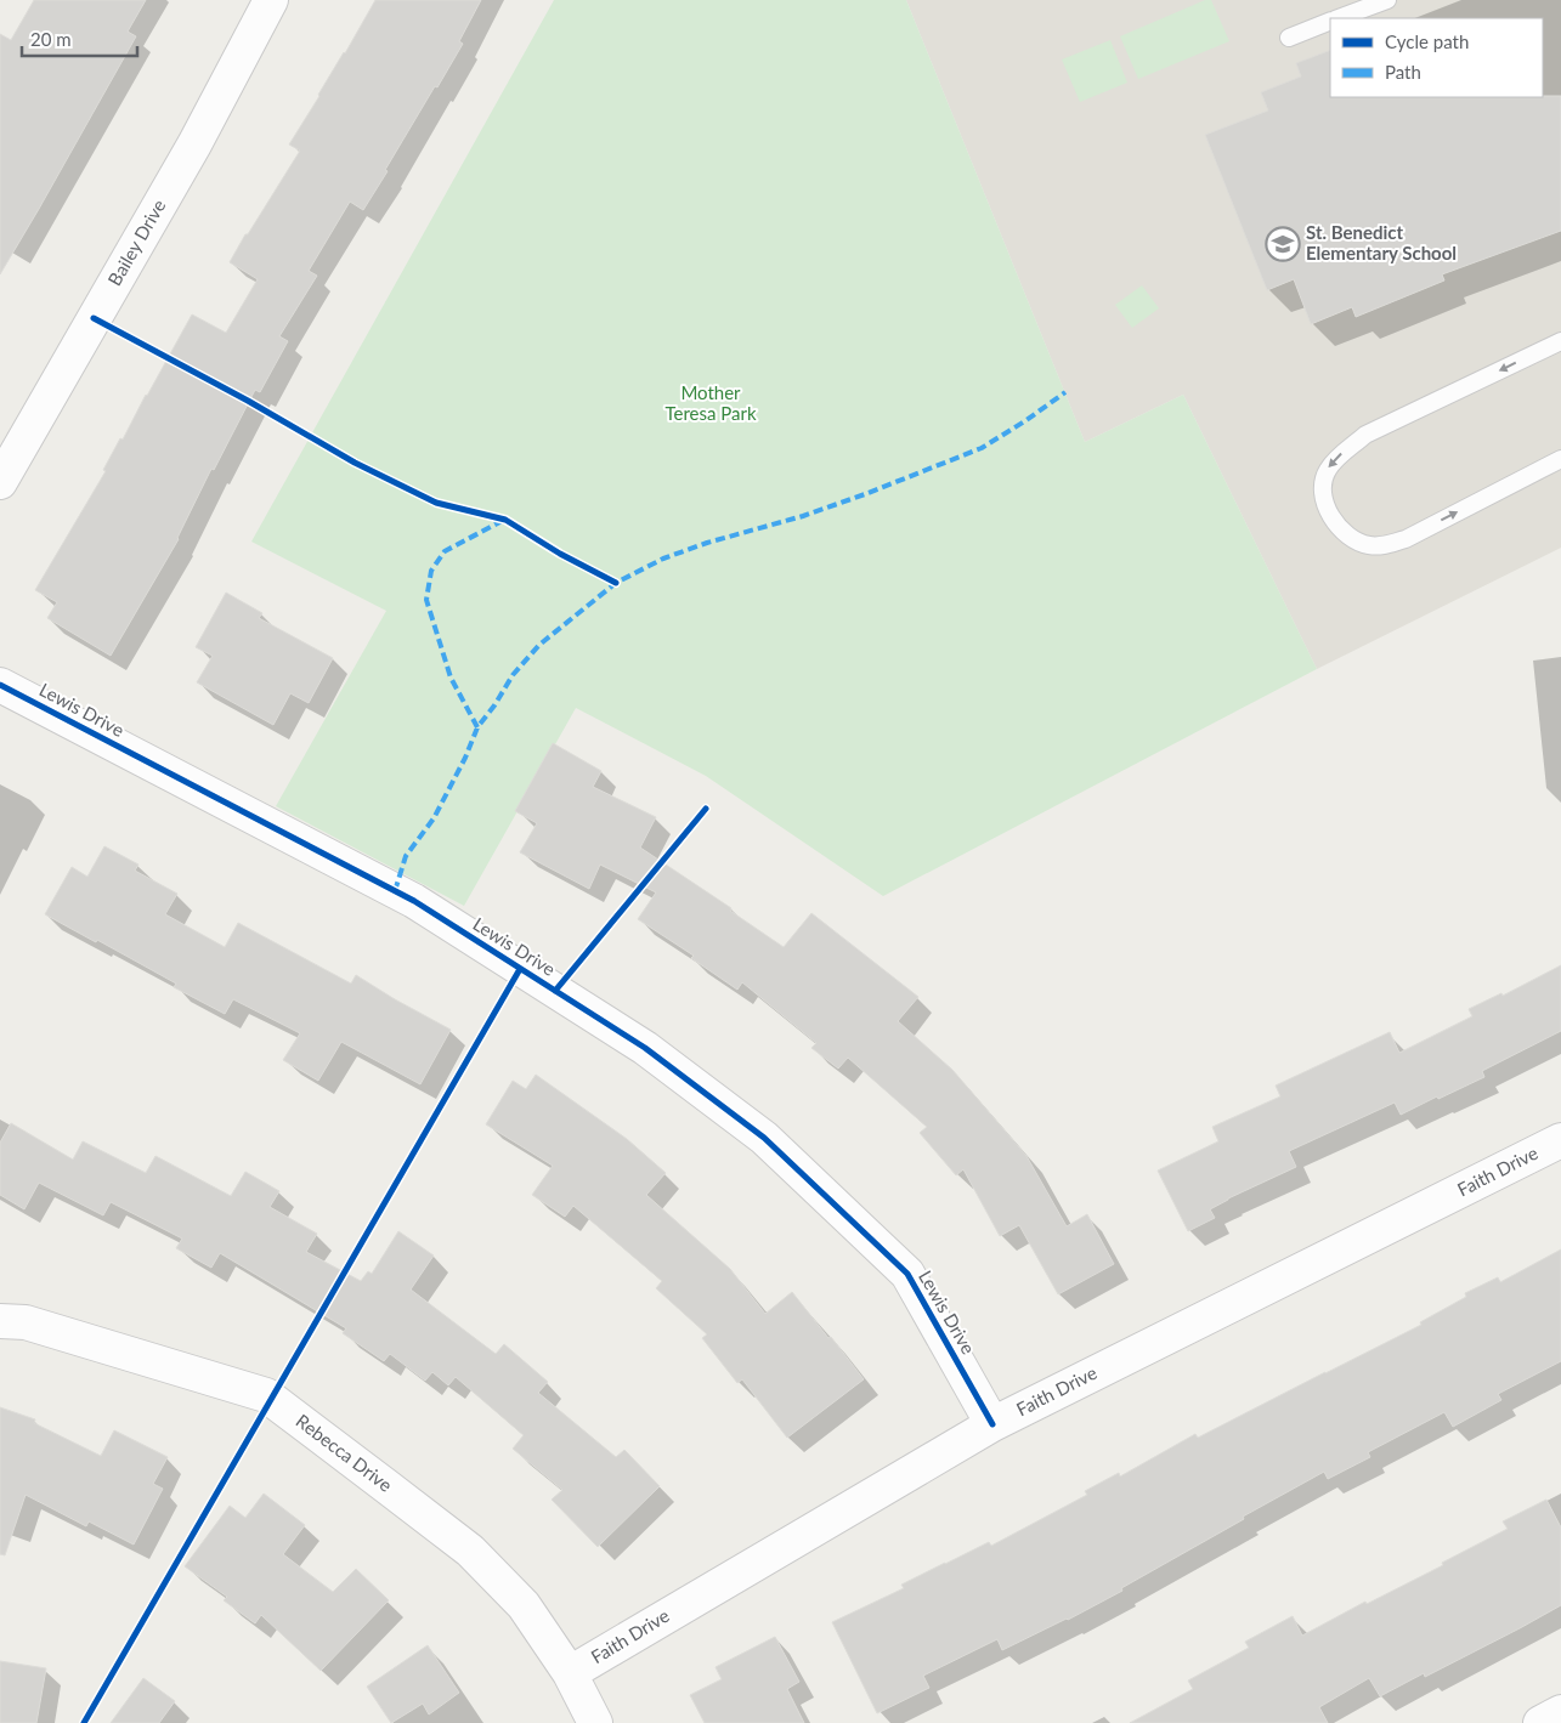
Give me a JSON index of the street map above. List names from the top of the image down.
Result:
{
  "streets": {
    "street": [
      "Bailey Drive",
      "Lewis Drive",
      "Faith Drive",
      "Rebecca Drive"
    ]
  },
  "crossings": [
    ["Lewis Drive", "Faith Drive"],
    ["Faith Drive", "Rebecca Drive"]
  ],
  "parks": ["Mother Teresa Park"],
  "places": {
    "school or university": ["St. Benedict Elementary School"]
  },
  "legend": ["Cycle path", "Path"],
  "scale_bar": "20 m"
}
